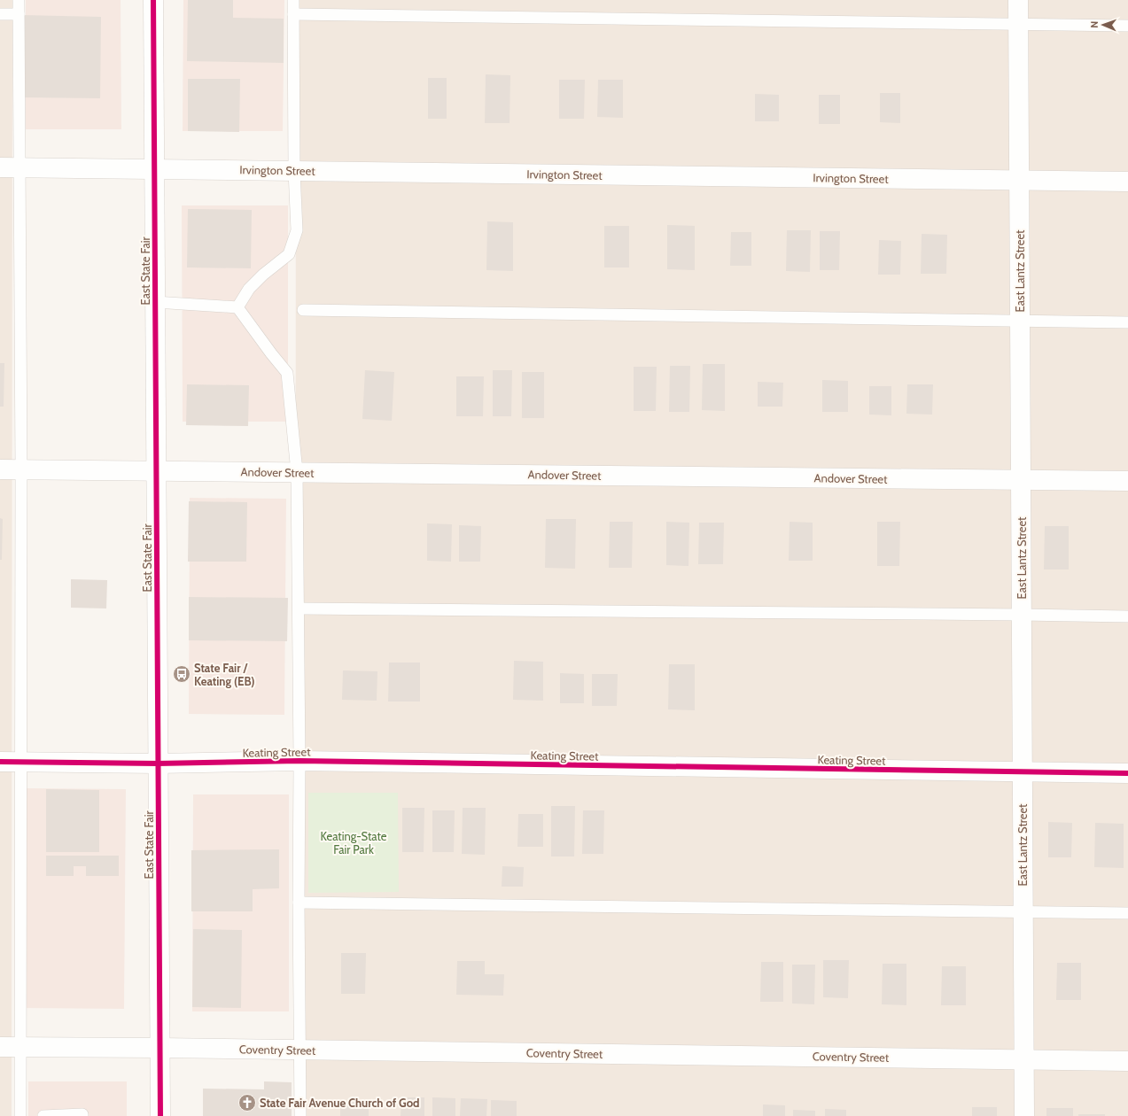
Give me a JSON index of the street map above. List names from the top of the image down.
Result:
{
  "streets": {
    "street": [
      "Irvington Street",
      "East State Fair",
      "East Lantz Street",
      "Andover Street",
      "Keating Street",
      "Coventry Street"
    ]
  },
  "crossings": [
    ["Irvington Street", "East State Fair"],
    ["Irvington Street", "East Lantz Street"],
    ["East State Fair", "Andover Street"],
    ["East State Fair", "Keating Street"],
    ["East State Fair", "Coventry Street"],
    ["East Lantz Street", "Andover Street"],
    ["East Lantz Street", "Keating Street"],
    ["East Lantz Street", "Coventry Street"]
  ],
  "parks": ["Keating-State Fair Park"],
  "places": {
    "bus stop": ["State Fair / Keating (EB)"],
    "church": ["State Fair Avenue Church of God"]
  },
  "north": "left"
}
